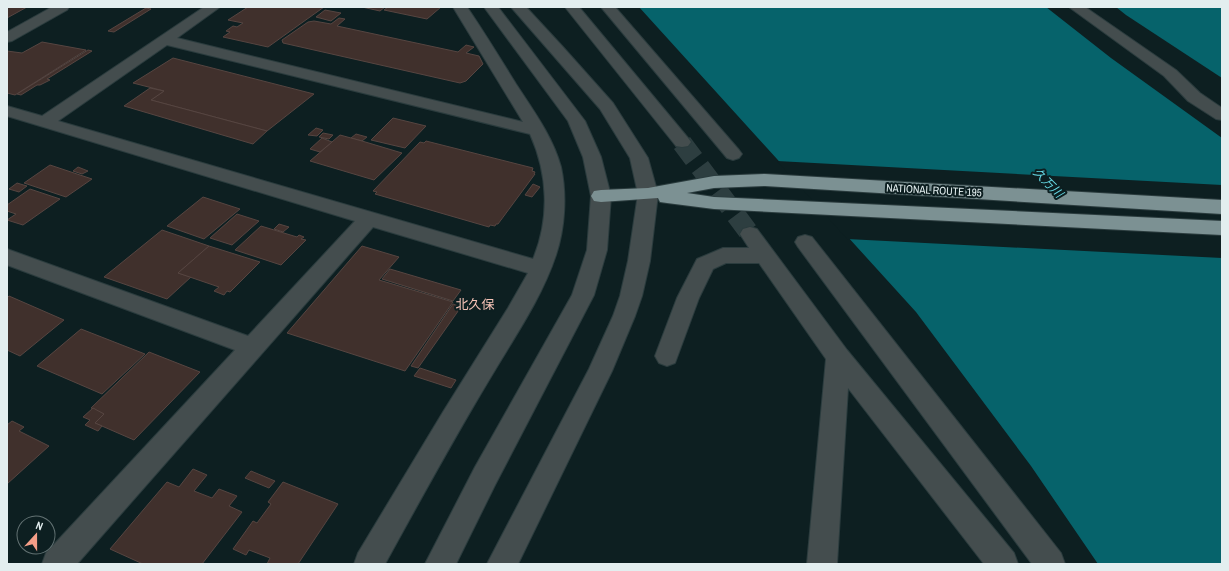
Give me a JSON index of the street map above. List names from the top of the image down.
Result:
{
  "streets": {
    "highway": ["NATIONAL ROUTE 195"]
  },
  "districts": ["北久保"],
  "water": ["久万川"],
  "north": "top"
}
